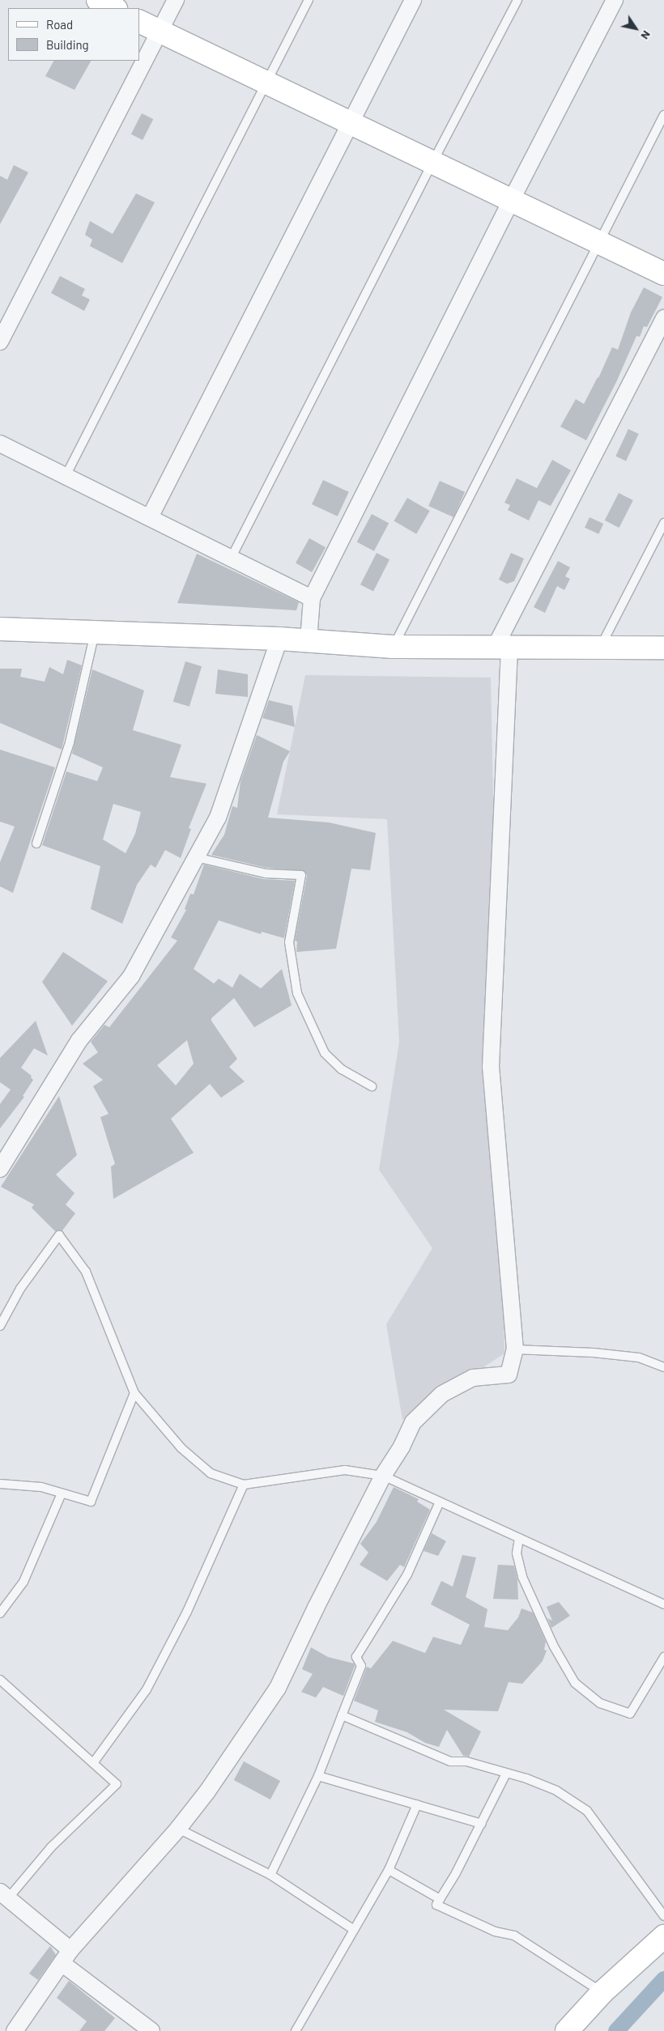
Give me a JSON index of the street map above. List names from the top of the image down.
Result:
{
  "legend": ["Road", "Building"],
  "north": "bottom right"
}
